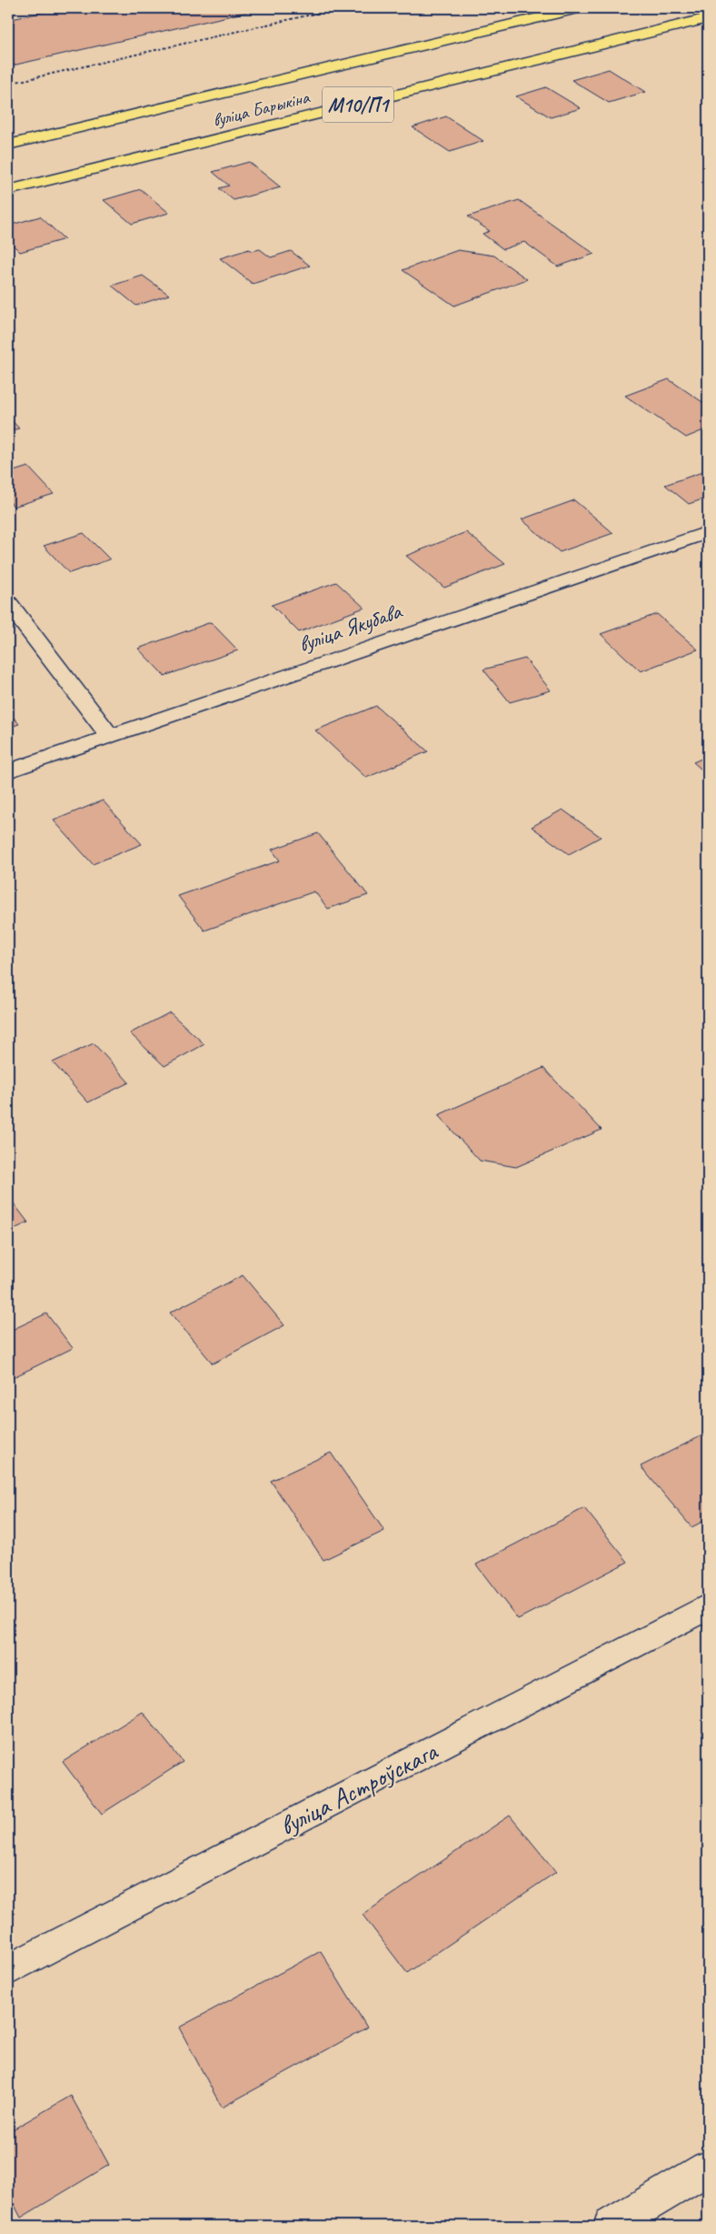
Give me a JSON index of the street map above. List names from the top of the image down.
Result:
{
  "streets": {
    "main road": ["М10/П1", "вуліца Барыкіна"],
    "street": ["вуліца Якубава", "вуліца Астроўскага"]
  }
}
